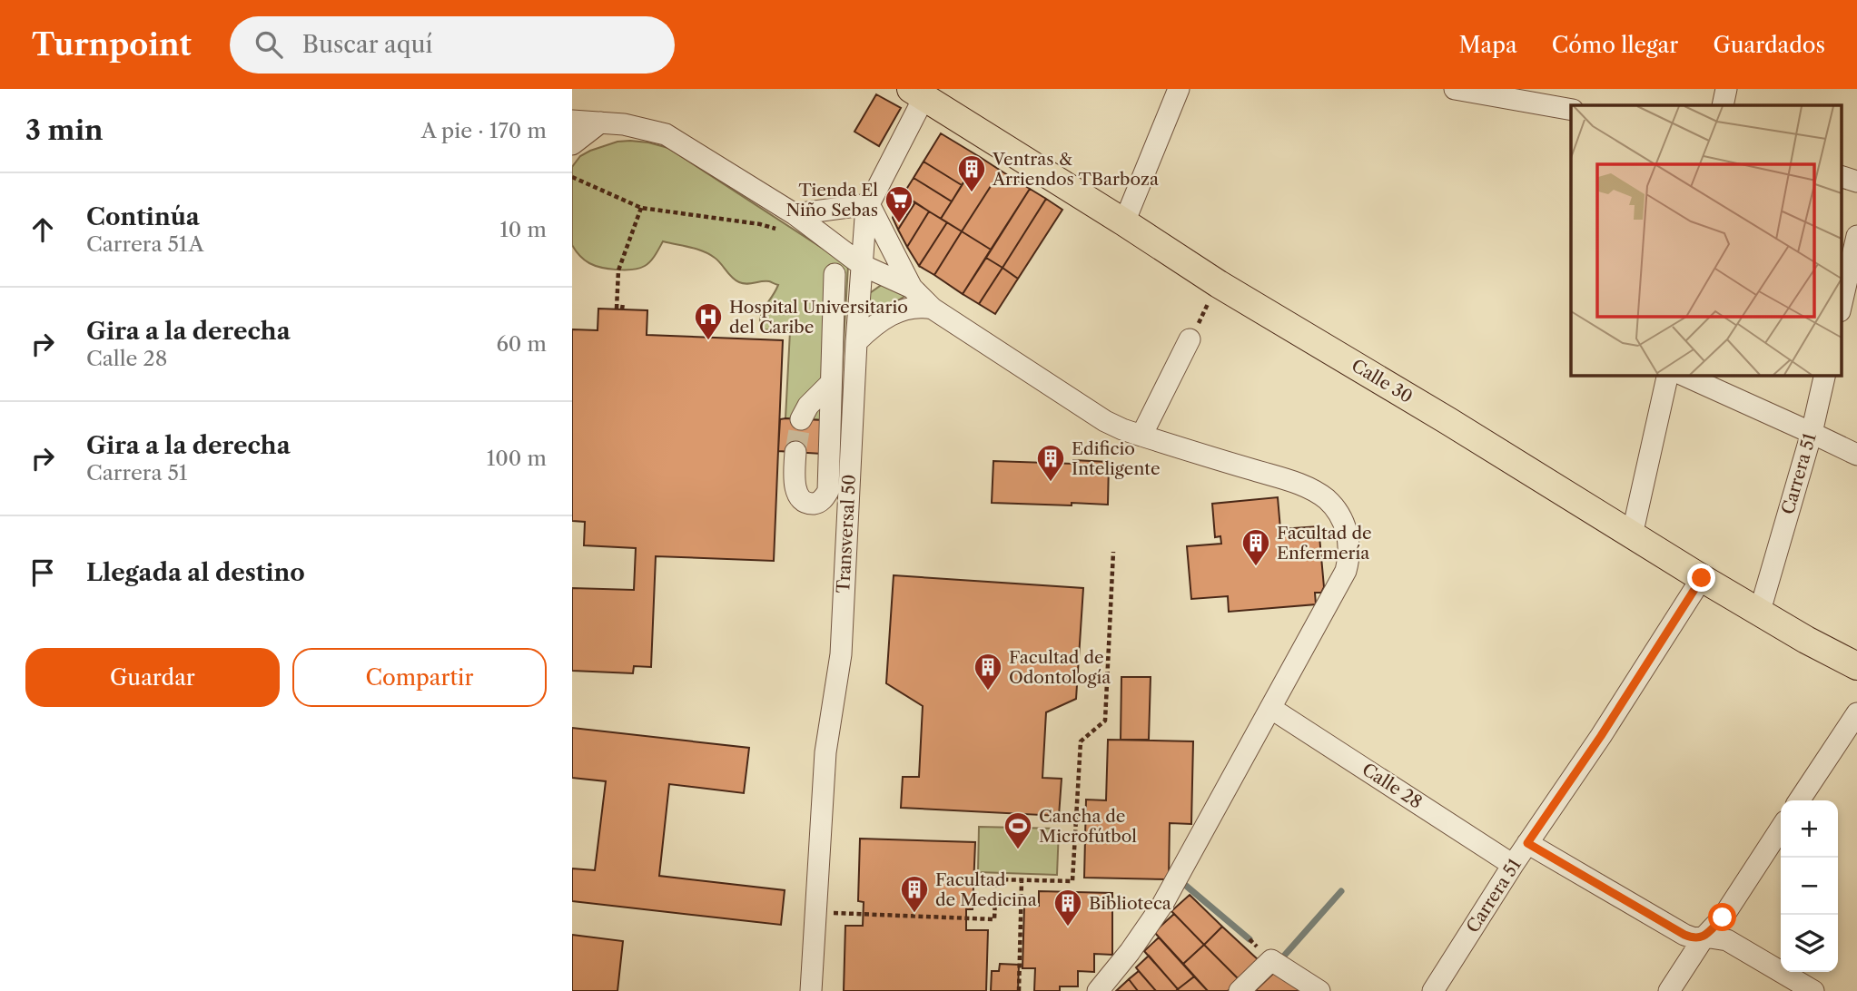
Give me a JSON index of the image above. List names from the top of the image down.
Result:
{
  "streets": {
    "main road": ["Calle 30"],
    "street": ["Carrera 51", "Transversal 50", "Calle 28"]
  },
  "crossings": [
    ["Calle 30", "Carrera 51"],
    ["Calle 30", "Transversal 50"],
    ["Carrera 51", "Calle 28"]
  ],
  "places": {
    "building": [
      "Ventras & Arriendos TBarboza",
      "Edificio Inteligente",
      "Facultad de Enfermería",
      "Facultad de Odontología",
      "Facultad de Medicina",
      "Biblioteca"
    ],
    "supermarket": ["Tienda El Niño Sebas"],
    "hospital": ["Hospital Universitario del Caribe"],
    "sports": ["Cancha de Microfútbol"]
  },
  "page": {
    "header": "Turnpoint",
    "search": "Buscar aquí",
    "nav": ["Mapa", "Cómo llegar", "Guardados"],
    "heading": ["3 min", "A pie · 170 m"],
    "list": [
      ["Continúa", "Carrera 51A", "10 m"],
      ["Gira a la derecha", "Calle 28", "60 m"],
      ["Gira a la derecha", "Carrera 51", "100 m"],
      "Llegada al destino"
    ],
    "buttons": ["Guardar", "Compartir"],
    "map_buttons": ["+", "−"]
  }
}
